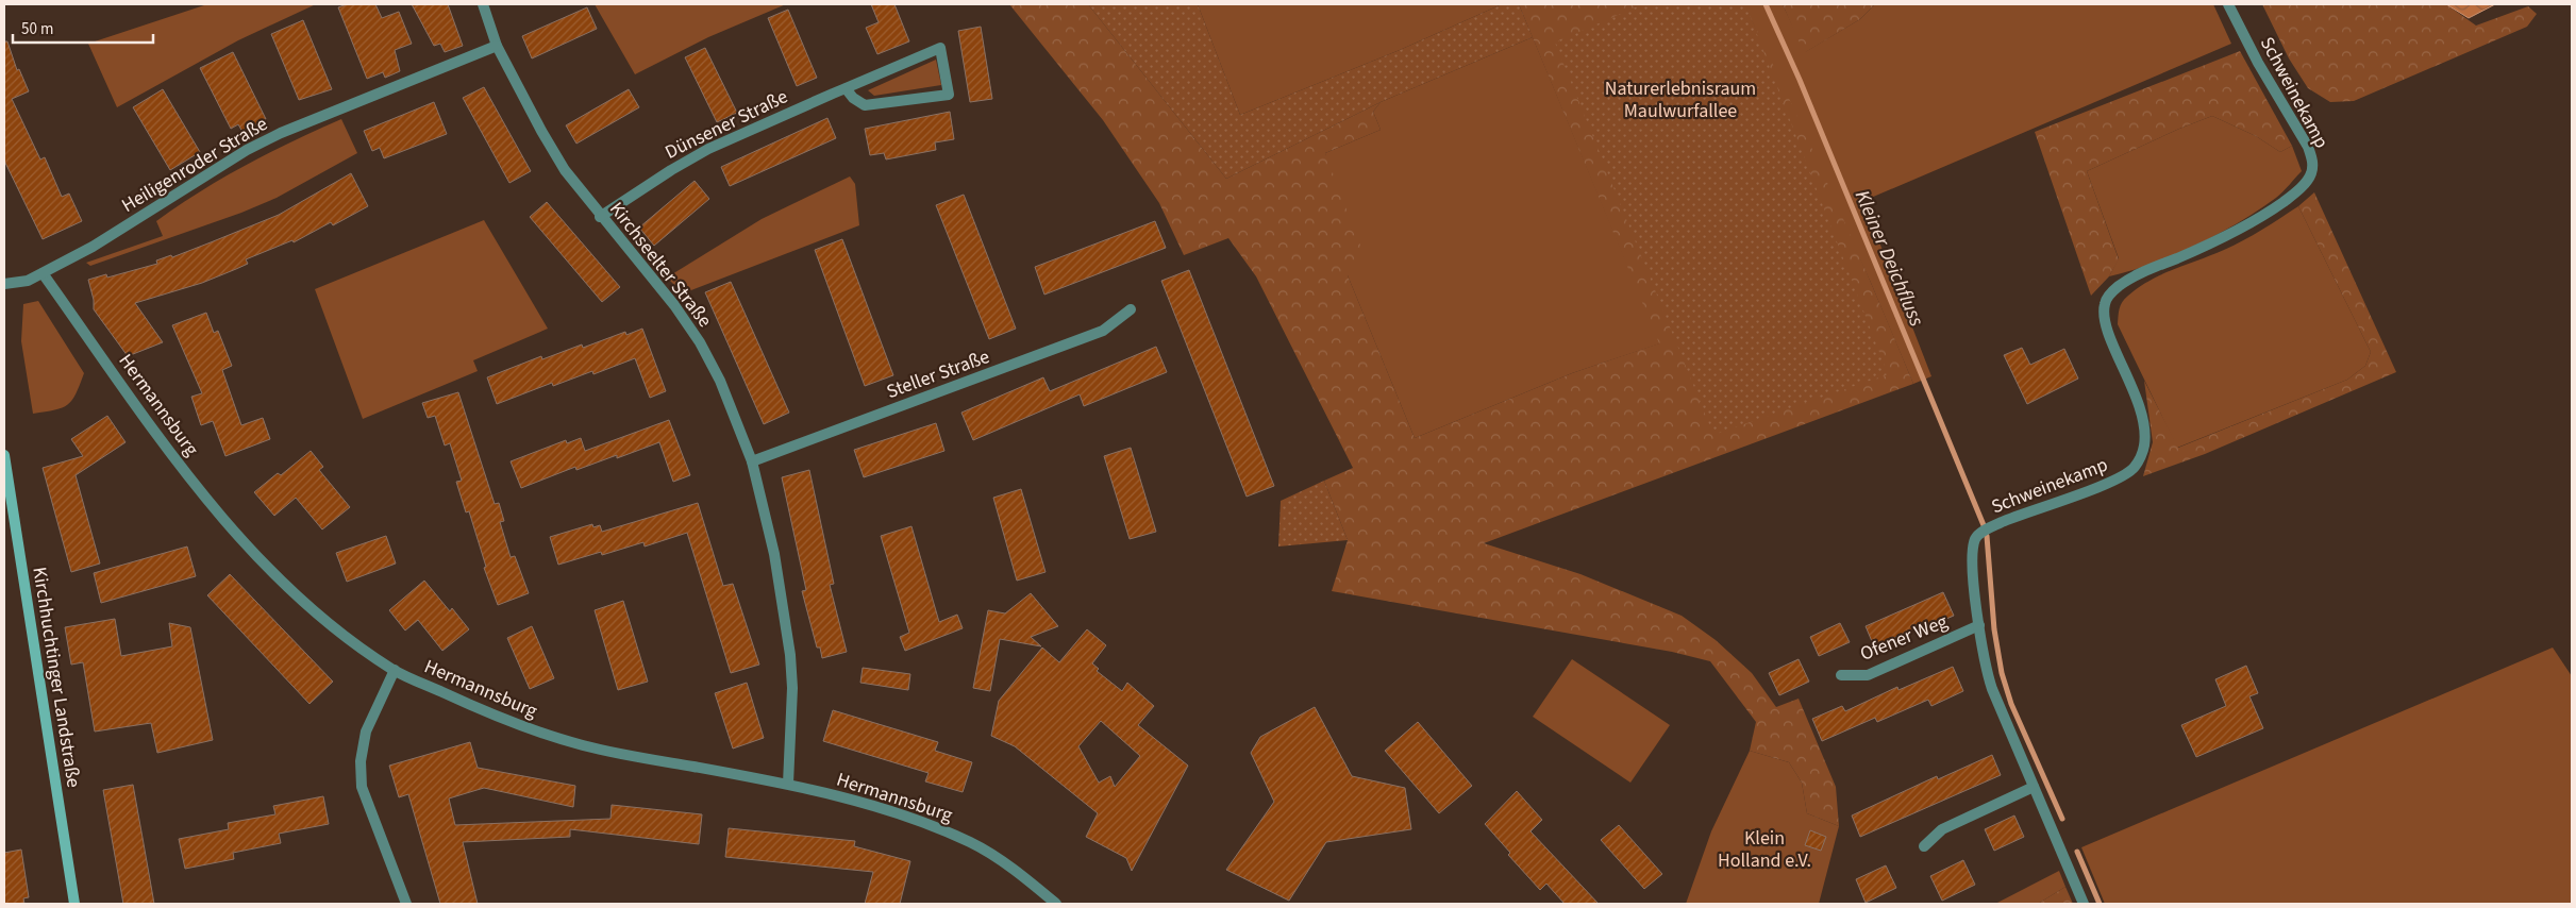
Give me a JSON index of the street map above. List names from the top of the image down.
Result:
{
  "streets": {
    "main road": ["Kirchhuchtinger Landstraße"],
    "street": [
      "Schweinekamp",
      "Dünsener Straße",
      "Heiligenroder Straße",
      "Kirchseelter Straße",
      "Steller Straße",
      "Hermannsburg",
      "Ofener Weg"
    ]
  },
  "crossings": [
    ["Schweinekamp", "Ofener Weg"],
    ["Dünsener Straße", "Kirchseelter Straße"],
    ["Heiligenroder Straße", "Kirchseelter Straße"],
    ["Heiligenroder Straße", "Hermannsburg"],
    ["Kirchseelter Straße", "Steller Straße"],
    ["Kirchseelter Straße", "Hermannsburg"]
  ],
  "water": ["Kleiner Deichfluss"],
  "parks": ["Naturerlebnisraum Maulwurfallee", "Klein Holland e.V."],
  "scale_bar": "50 m"
}
